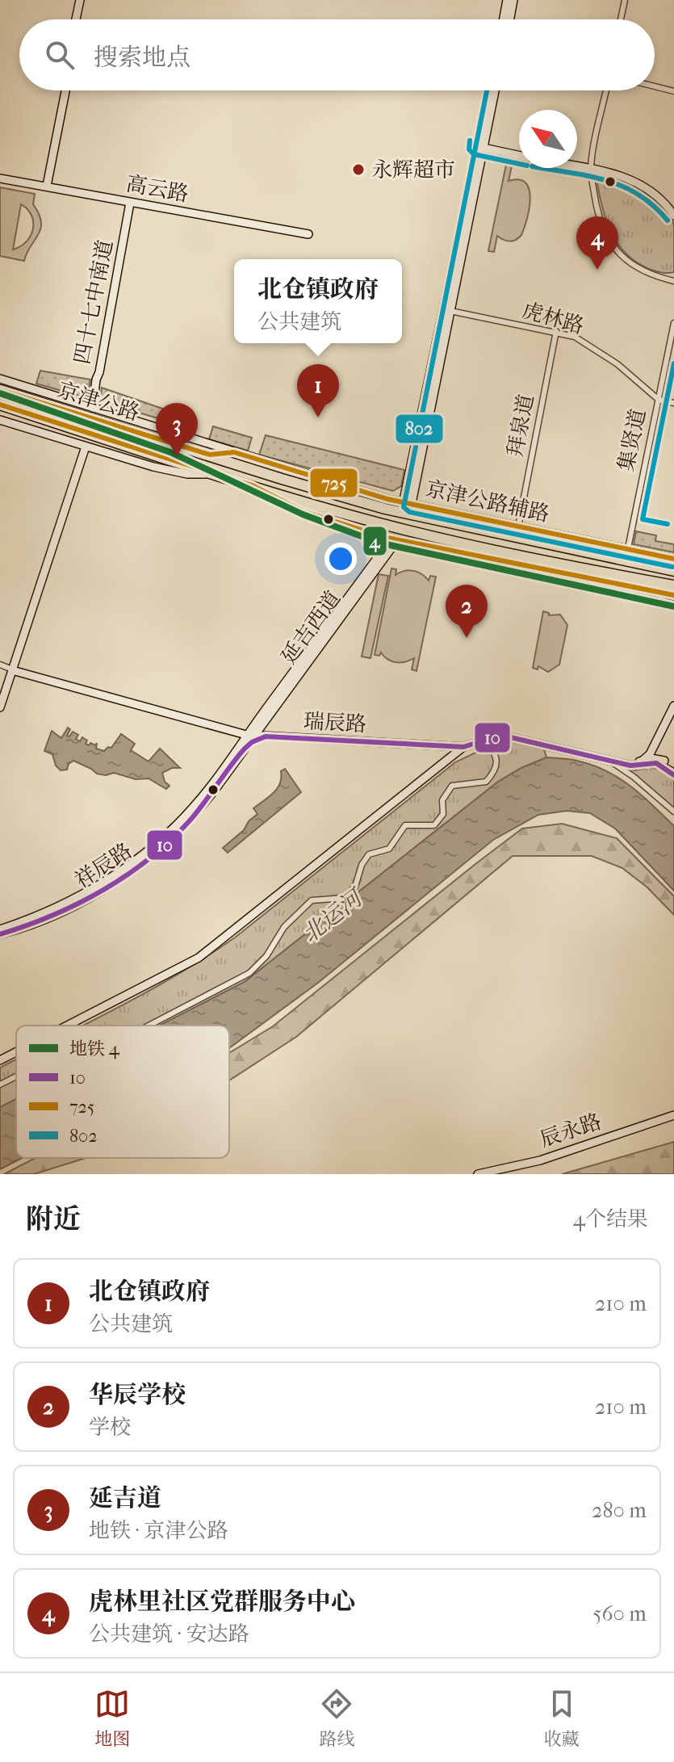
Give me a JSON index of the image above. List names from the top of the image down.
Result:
{
  "streets": {
    "highway": ["京津公路"],
    "street": [
      "高云路",
      "四十七中南道",
      "虎林路",
      "拜泉道",
      "集贤道",
      "京津公路辅路",
      "延吉西道",
      "瑞辰路",
      "祥辰路",
      "辰永路"
    ]
  },
  "crossings": [
    ["高云路", "四十七中南道"],
    ["四十七中南道", "京津公路辅路"],
    ["虎林路", "拜泉道"],
    ["虎林路", "集贤道"],
    ["拜泉道", "京津公路辅路"],
    ["集贤道", "京津公路辅路"],
    ["延吉西道", "瑞辰路"],
    ["延吉西道", "祥辰路"],
    ["瑞辰路", "祥辰路"]
  ],
  "water": ["北运河"],
  "places": ["永辉超市"],
  "lines": [
    "transit line 802",
    "transit line 725",
    "metro line 4",
    "transit line 10"
  ],
  "legend": [
    "地铁 4",
    "10",
    "725",
    "802"
  ],
  "north": "top left",
  "page": {
    "search": "搜索地点",
    "pins": [
      "4",
      "1",
      "3",
      "2"
    ],
    "popup": ["北仓镇政府", "公共建筑"],
    "heading": ["附近", "4个结果"],
    "list": [
      {
        "mark": "1",
        "name": "北仓镇政府",
        "note": "公共建筑",
        "value": "210 m"
      },
      {
        "mark": "2",
        "name": "华辰学校",
        "note": "学校",
        "value": "210 m"
      },
      {
        "mark": "3",
        "name": "延吉道",
        "note": "地铁 · 京津公路",
        "value": "280 m"
      },
      {
        "mark": "4",
        "name": "虎林里社区党群服务中心",
        "note": "公共建筑 · 安达路",
        "value": "560 m"
      }
    ],
    "nav": ["地图", "路线", "收藏"]
  }
}
